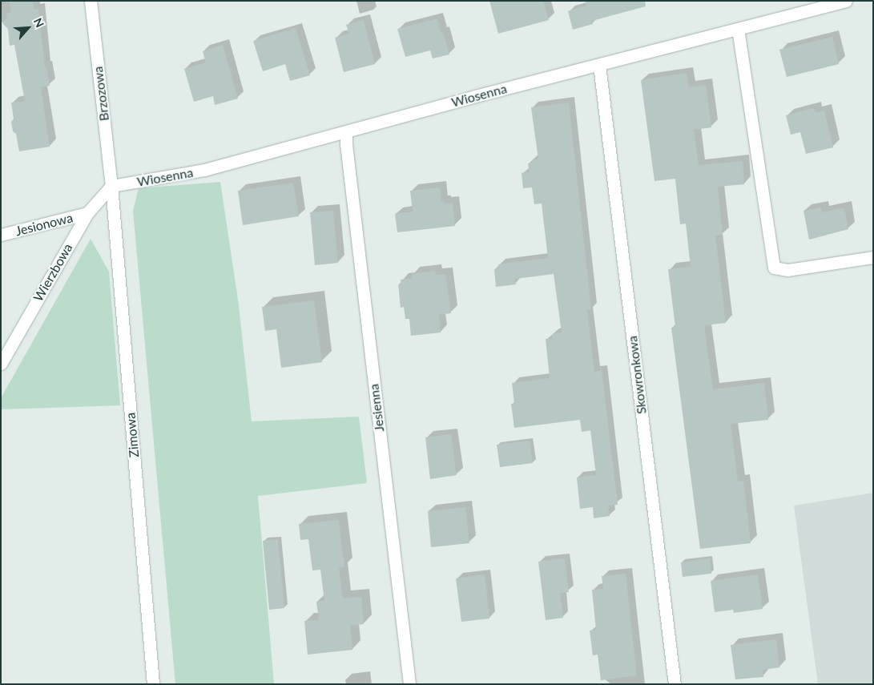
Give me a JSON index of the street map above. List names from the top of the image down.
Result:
{
  "streets": {
    "street": [
      "Brzozowa",
      "Wiosenna",
      "Jesionowa",
      "Wierzbowa",
      "Skowronkowa",
      "Jesienna",
      "Zimowa"
    ]
  },
  "crossings": [
    ["Brzozowa", "Wiosenna"],
    ["Brzozowa", "Wierzbowa"],
    ["Brzozowa", "Zimowa"],
    ["Wiosenna", "Wierzbowa"],
    ["Wiosenna", "Skowronkowa"],
    ["Wiosenna", "Jesienna"],
    ["Wiosenna", "Zimowa"],
    ["Jesionowa", "Wierzbowa"],
    ["Wierzbowa", "Zimowa"]
  ],
  "north": "top right"
}
